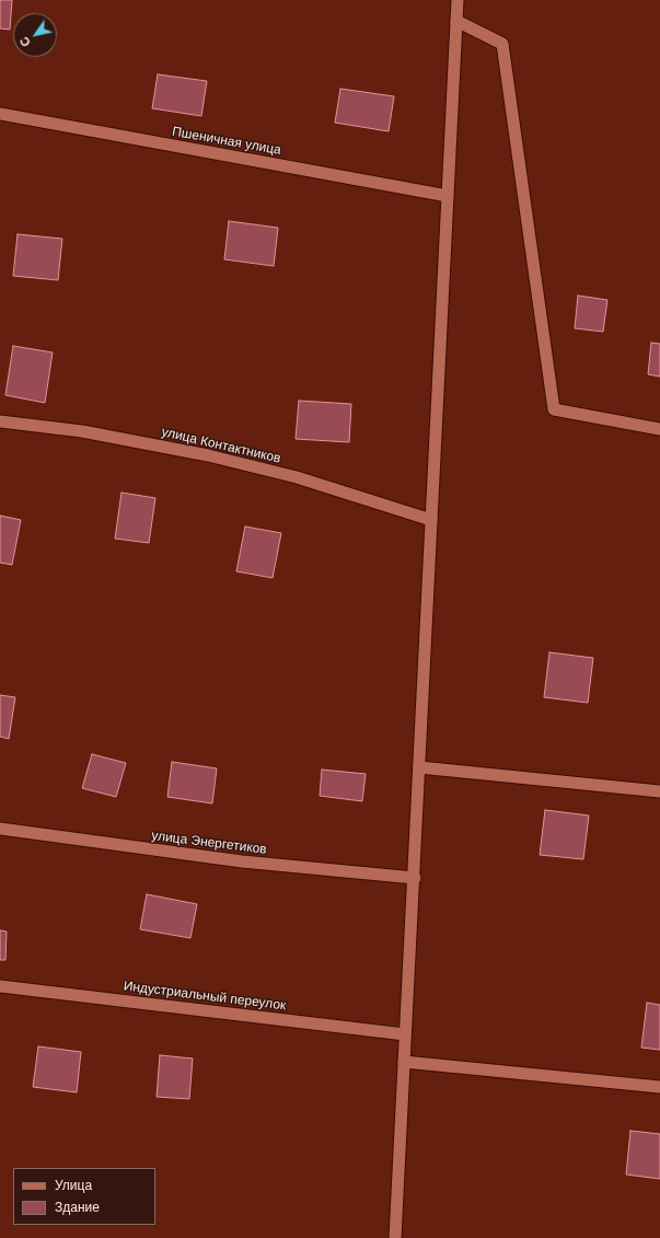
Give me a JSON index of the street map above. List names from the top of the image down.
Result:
{
  "streets": {
    "street": [
      "Пшеничная улица",
      "улица Контактников",
      "улица Энергетиков",
      "Индустриальный переулок"
    ]
  },
  "legend": ["Улица", "Здание"],
  "north": "bottom left"
}
